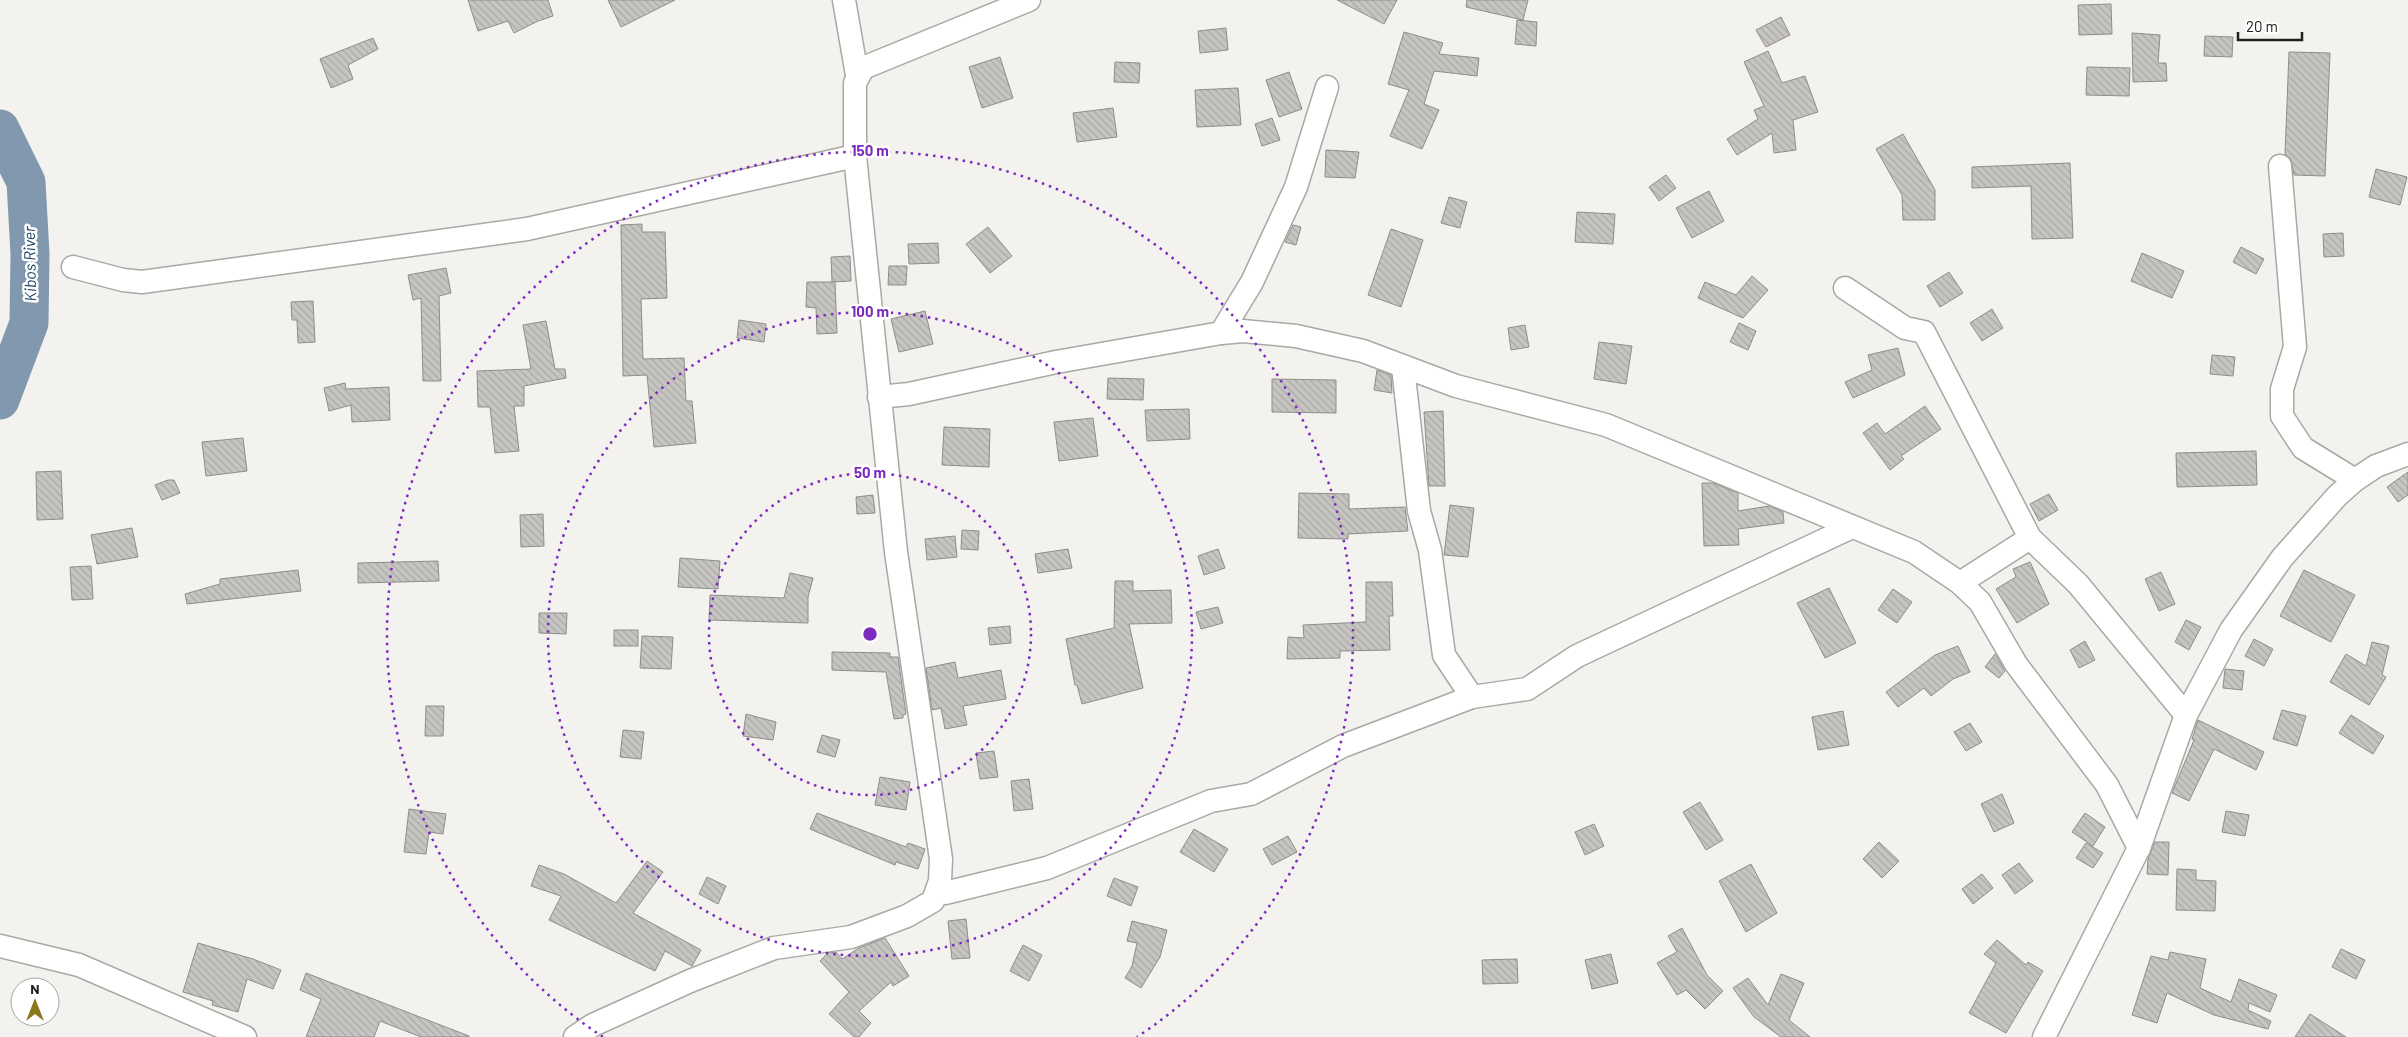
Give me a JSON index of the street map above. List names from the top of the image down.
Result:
{
  "water": ["Kibos River"],
  "scale_bar": "20 m",
  "north": "top",
  "rings": ["150 m", "100 m", "50 m"]
}
